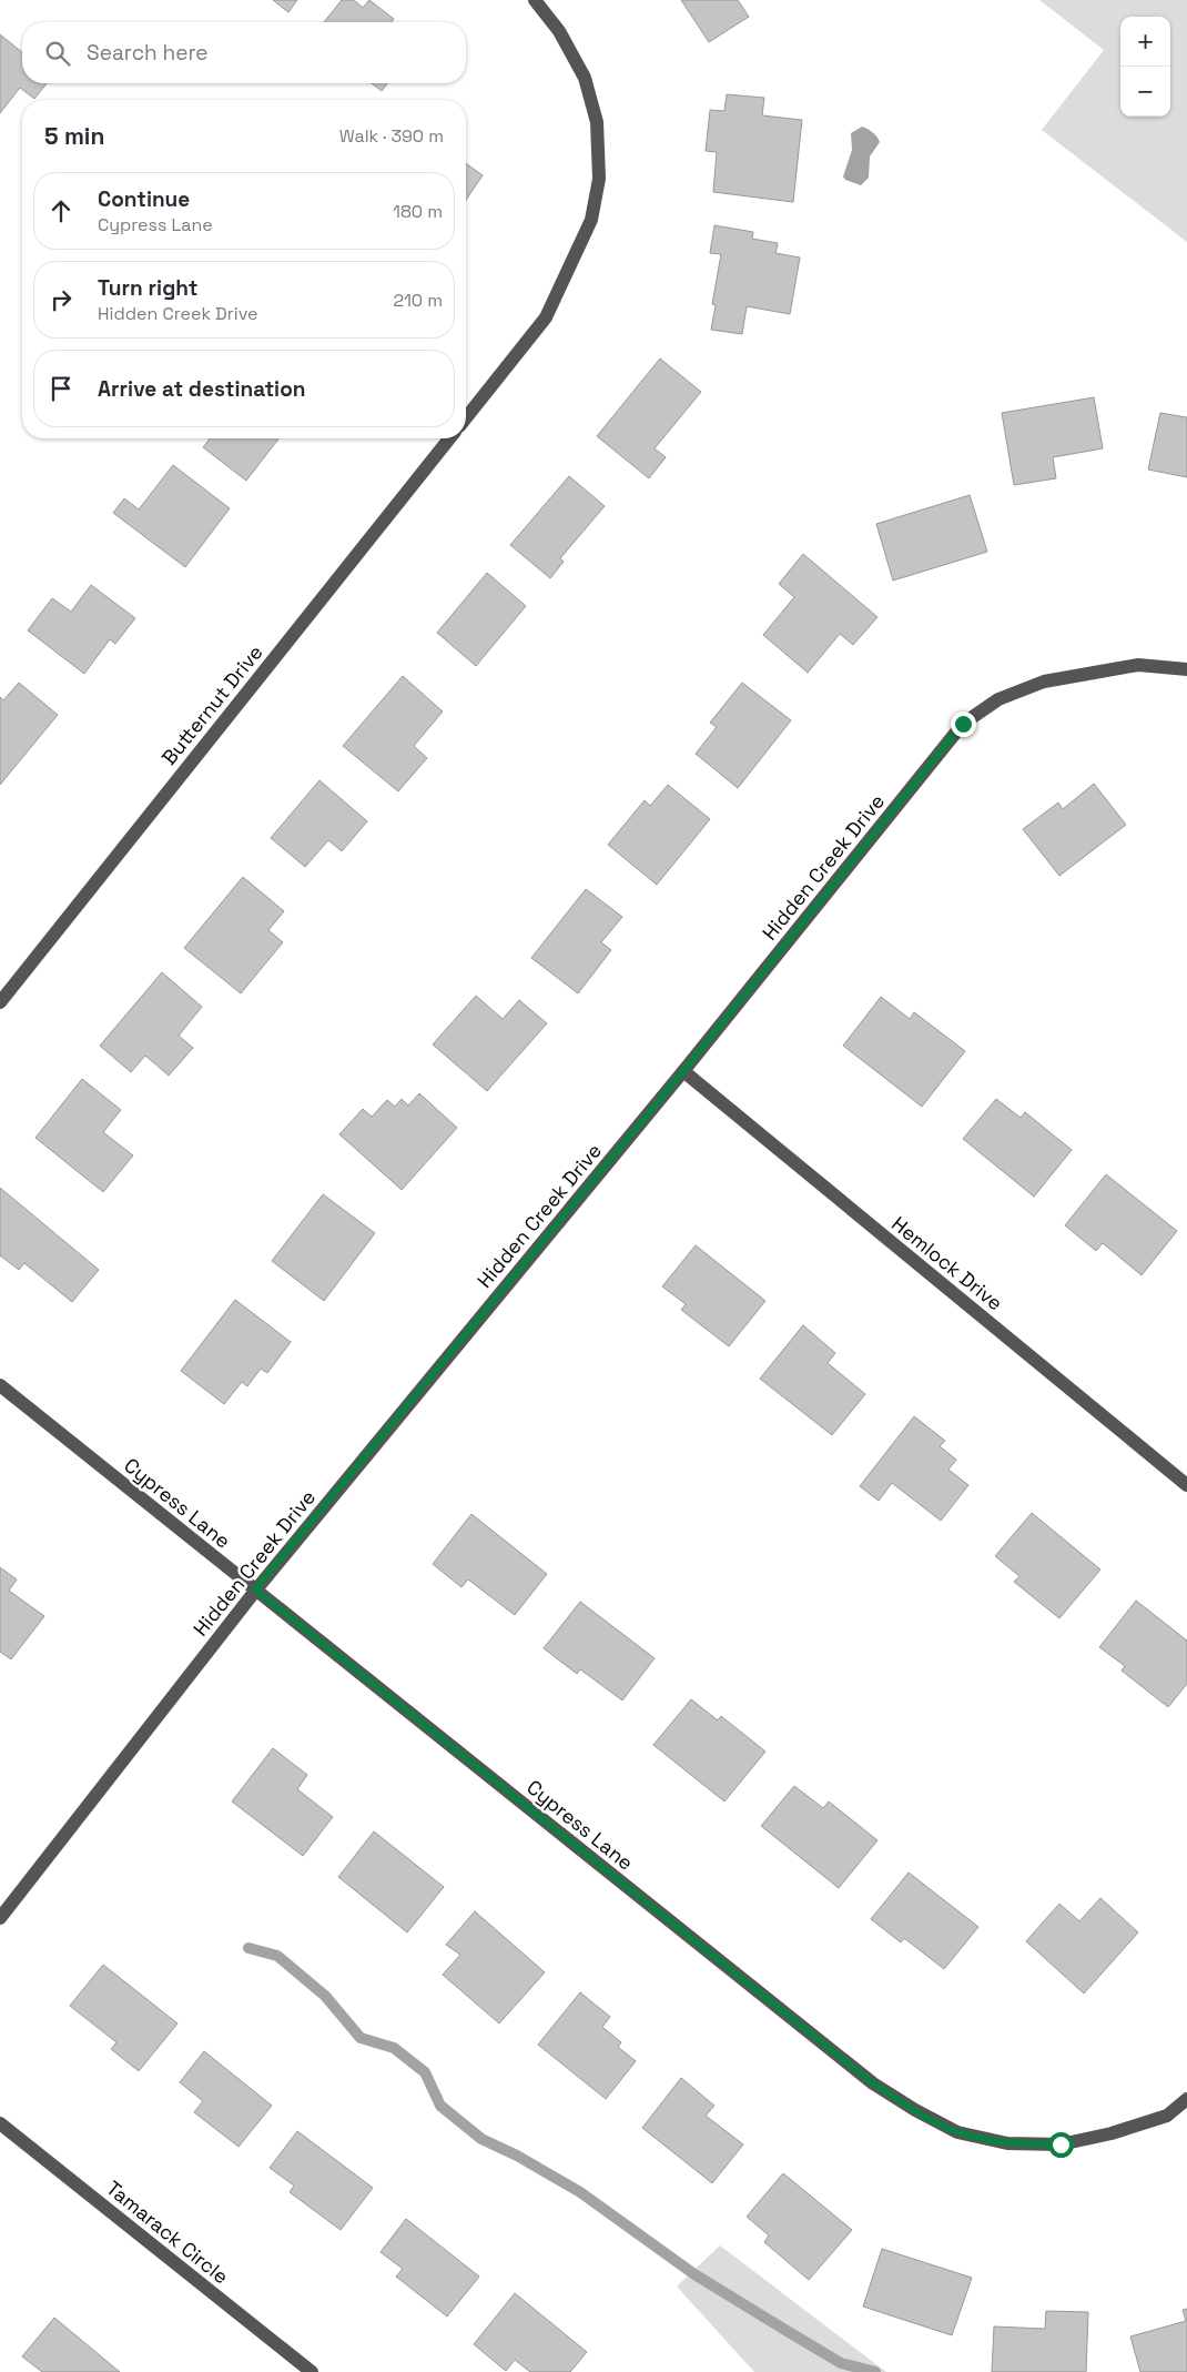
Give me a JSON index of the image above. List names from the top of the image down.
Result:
{
  "streets": {
    "street": [
      "Butternut Drive",
      "Hidden Creek Drive",
      "Hemlock Drive",
      "Cypress Lane",
      "Tamarack Circle"
    ]
  },
  "crossings": [
    ["Hidden Creek Drive", "Hemlock Drive"],
    ["Hidden Creek Drive", "Cypress Lane"]
  ],
  "page": {
    "map_buttons": ["+", "−"],
    "search": "Search here",
    "heading": ["5 min", "Walk · 390 m"],
    "list": [
      ["Continue", "Cypress Lane", "180 m"],
      ["Turn right", "Hidden Creek Drive", "210 m"],
      "Arrive at destination"
    ]
  }
}
